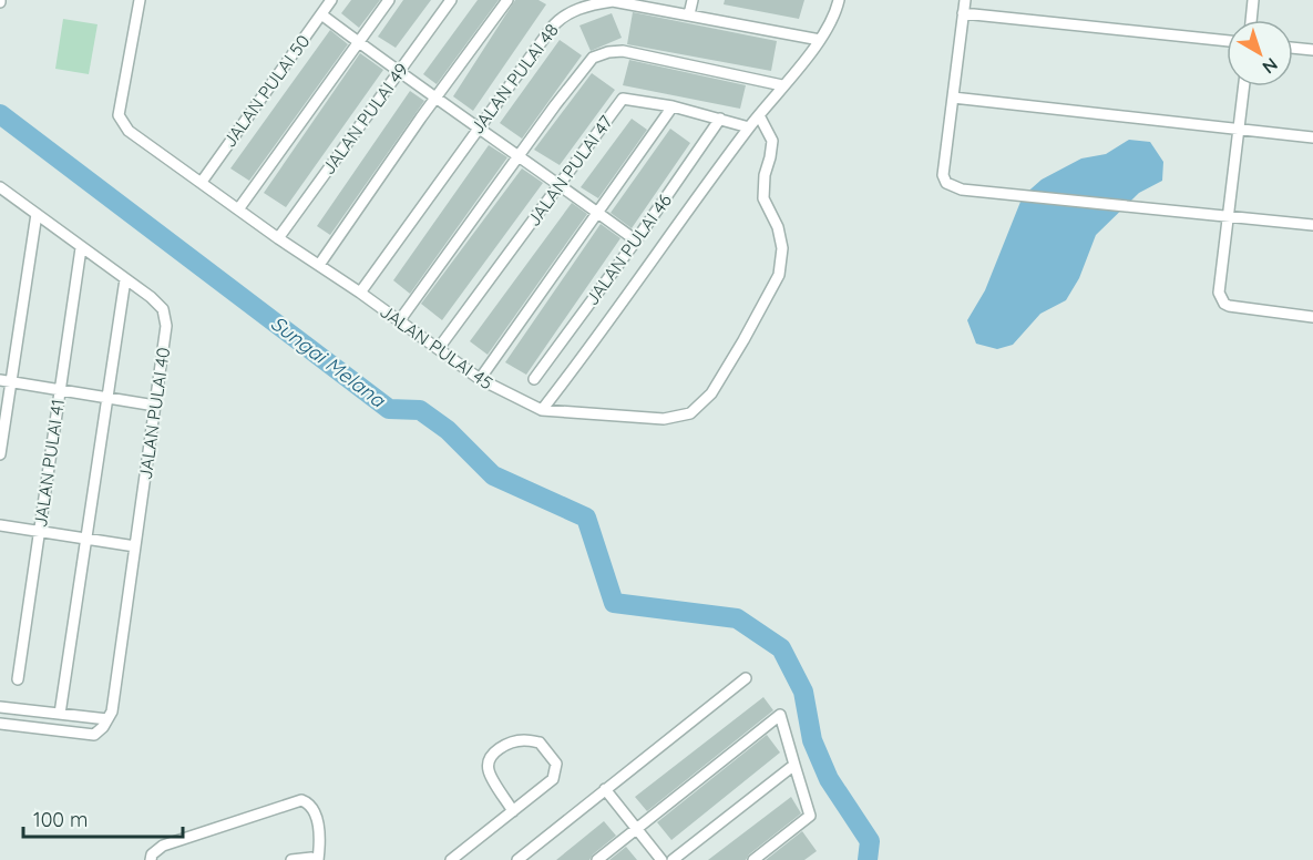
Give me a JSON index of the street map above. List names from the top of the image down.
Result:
{
  "streets": {
    "street": [
      "JALAN PULAI 48",
      "JALAN PULAI 50",
      "JALAN PULAI 49",
      "JALAN PULAI 47",
      "JALAN PULAI 46",
      "JALAN PULAI 45",
      "JALAN PULAI 40",
      "JALAN PULAI 41"
    ]
  },
  "crossings": [
    ["JALAN PULAI 48", "JALAN PULAI 45"],
    ["JALAN PULAI 50", "JALAN PULAI 45"],
    ["JALAN PULAI 49", "JALAN PULAI 45"],
    ["JALAN PULAI 47", "JALAN PULAI 46"],
    ["JALAN PULAI 47", "JALAN PULAI 45"],
    ["JALAN PULAI 40", "JALAN PULAI 41"]
  ],
  "water": ["Sungai Melana"],
  "scale_bar": "100 m",
  "north": "bottom right"
}
